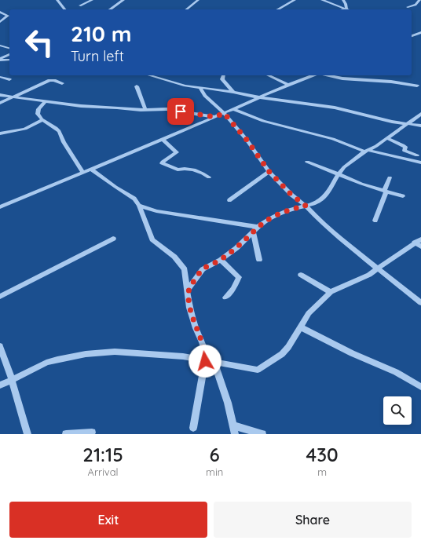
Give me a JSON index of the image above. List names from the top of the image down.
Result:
{
  "page": {
    "turn": ["210 m", "Turn left"],
    "eta": [
      "21:15",
      "Arrival",
      "6",
      "min",
      "430",
      "m"
    ],
    "buttons": ["Exit", "Share"]
  }
}
